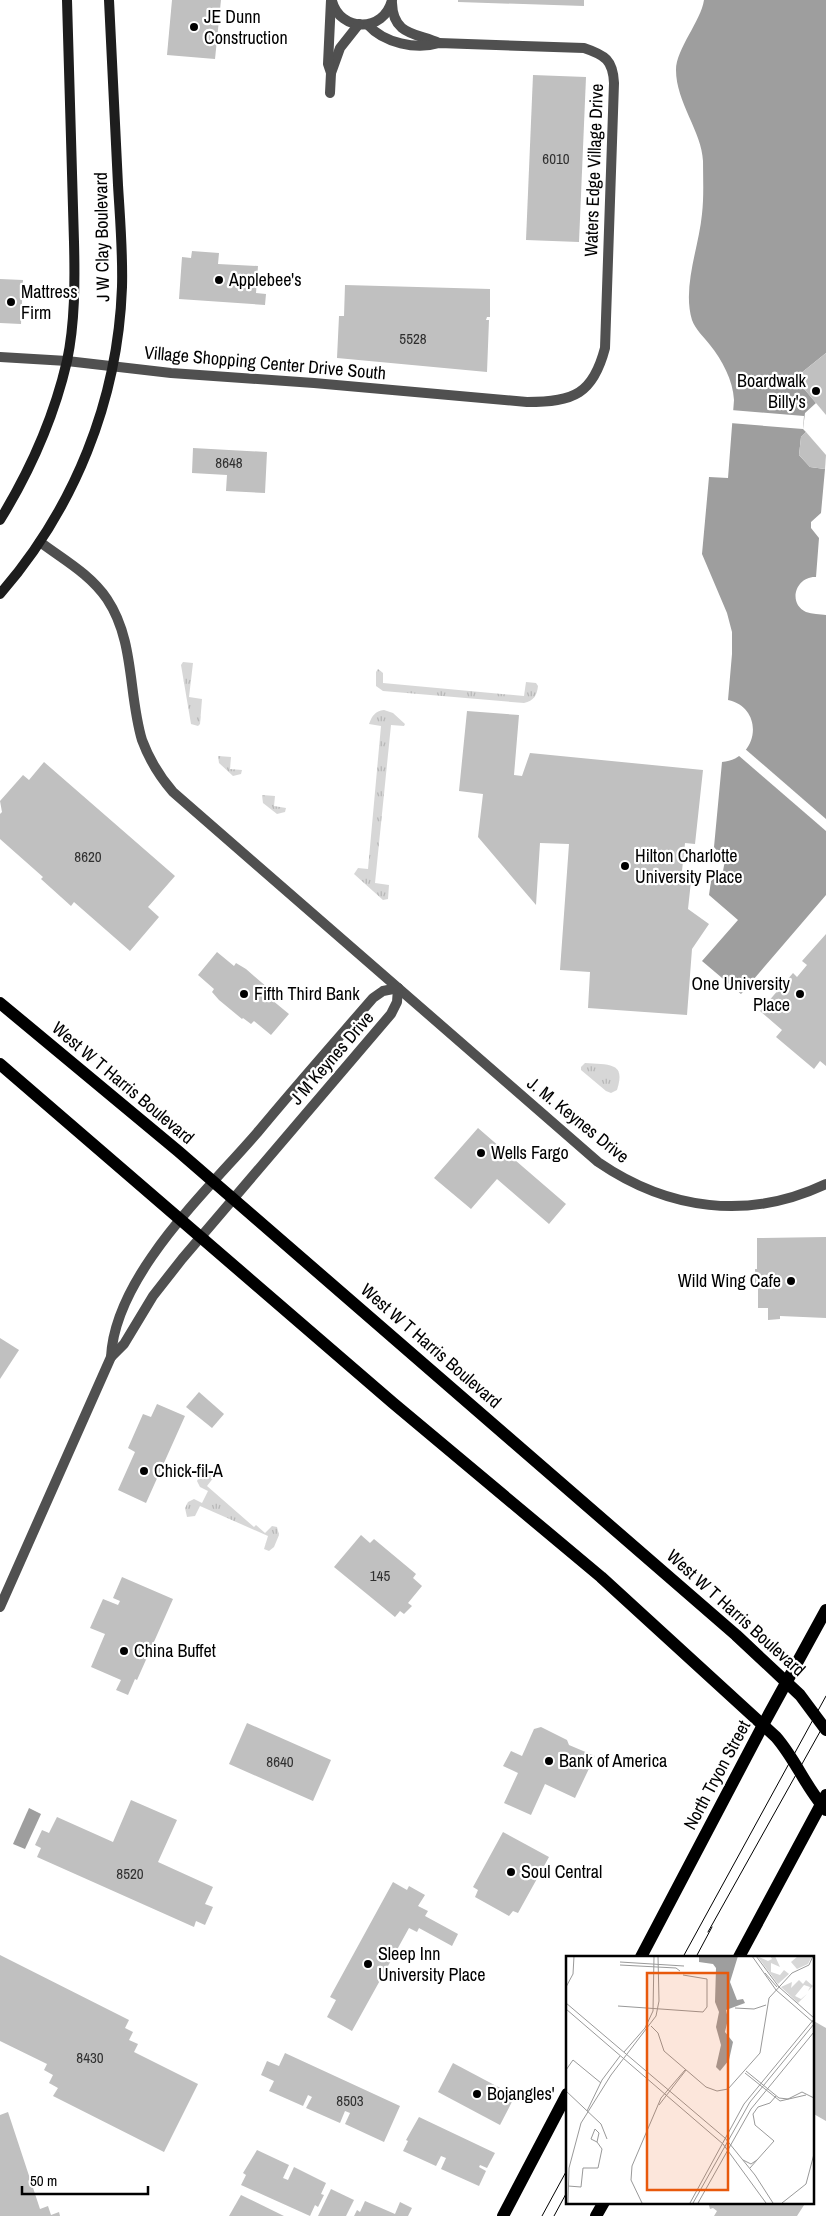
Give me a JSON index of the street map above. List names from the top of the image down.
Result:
{
  "streets": {
    "main road": ["West W T Harris Boulevard", "North Tryon Street"],
    "street": [
      "Waters Edge Village Drive",
      "J W Clay Boulevard",
      "Village Shopping Center Drive South",
      "J M Keynes Drive",
      "J. M. Keynes Drive"
    ]
  },
  "crossings": [
    ["Waters Edge Village Drive", "Village Shopping Center Drive South"],
    ["J W Clay Boulevard", "Village Shopping Center Drive South"],
    ["J W Clay Boulevard", "J. M. Keynes Drive"],
    ["J M Keynes Drive", "West W T Harris Boulevard"],
    ["J M Keynes Drive", "J. M. Keynes Drive"],
    ["West W T Harris Boulevard", "North Tryon Street"]
  ],
  "places": [
    "JE Dunn Construction",
    "Applebee's",
    "Mattress Firm",
    "Boardwalk Billy's",
    "Hilton Charlotte University Place",
    "Fifth Third Bank",
    "One University Place",
    "Wells Fargo",
    "Wild Wing Cafe",
    "Chick-fil-A",
    "China Buffet",
    "Bank of America",
    "Soul Central",
    "Sleep Inn University Place",
    "Bojangles'"
  ],
  "house_numbers": [
    "6010",
    "5528",
    "8648",
    "8620",
    "145",
    "8640",
    "8520",
    "8430",
    "8503"
  ],
  "scale_bar": "50 m"
}
